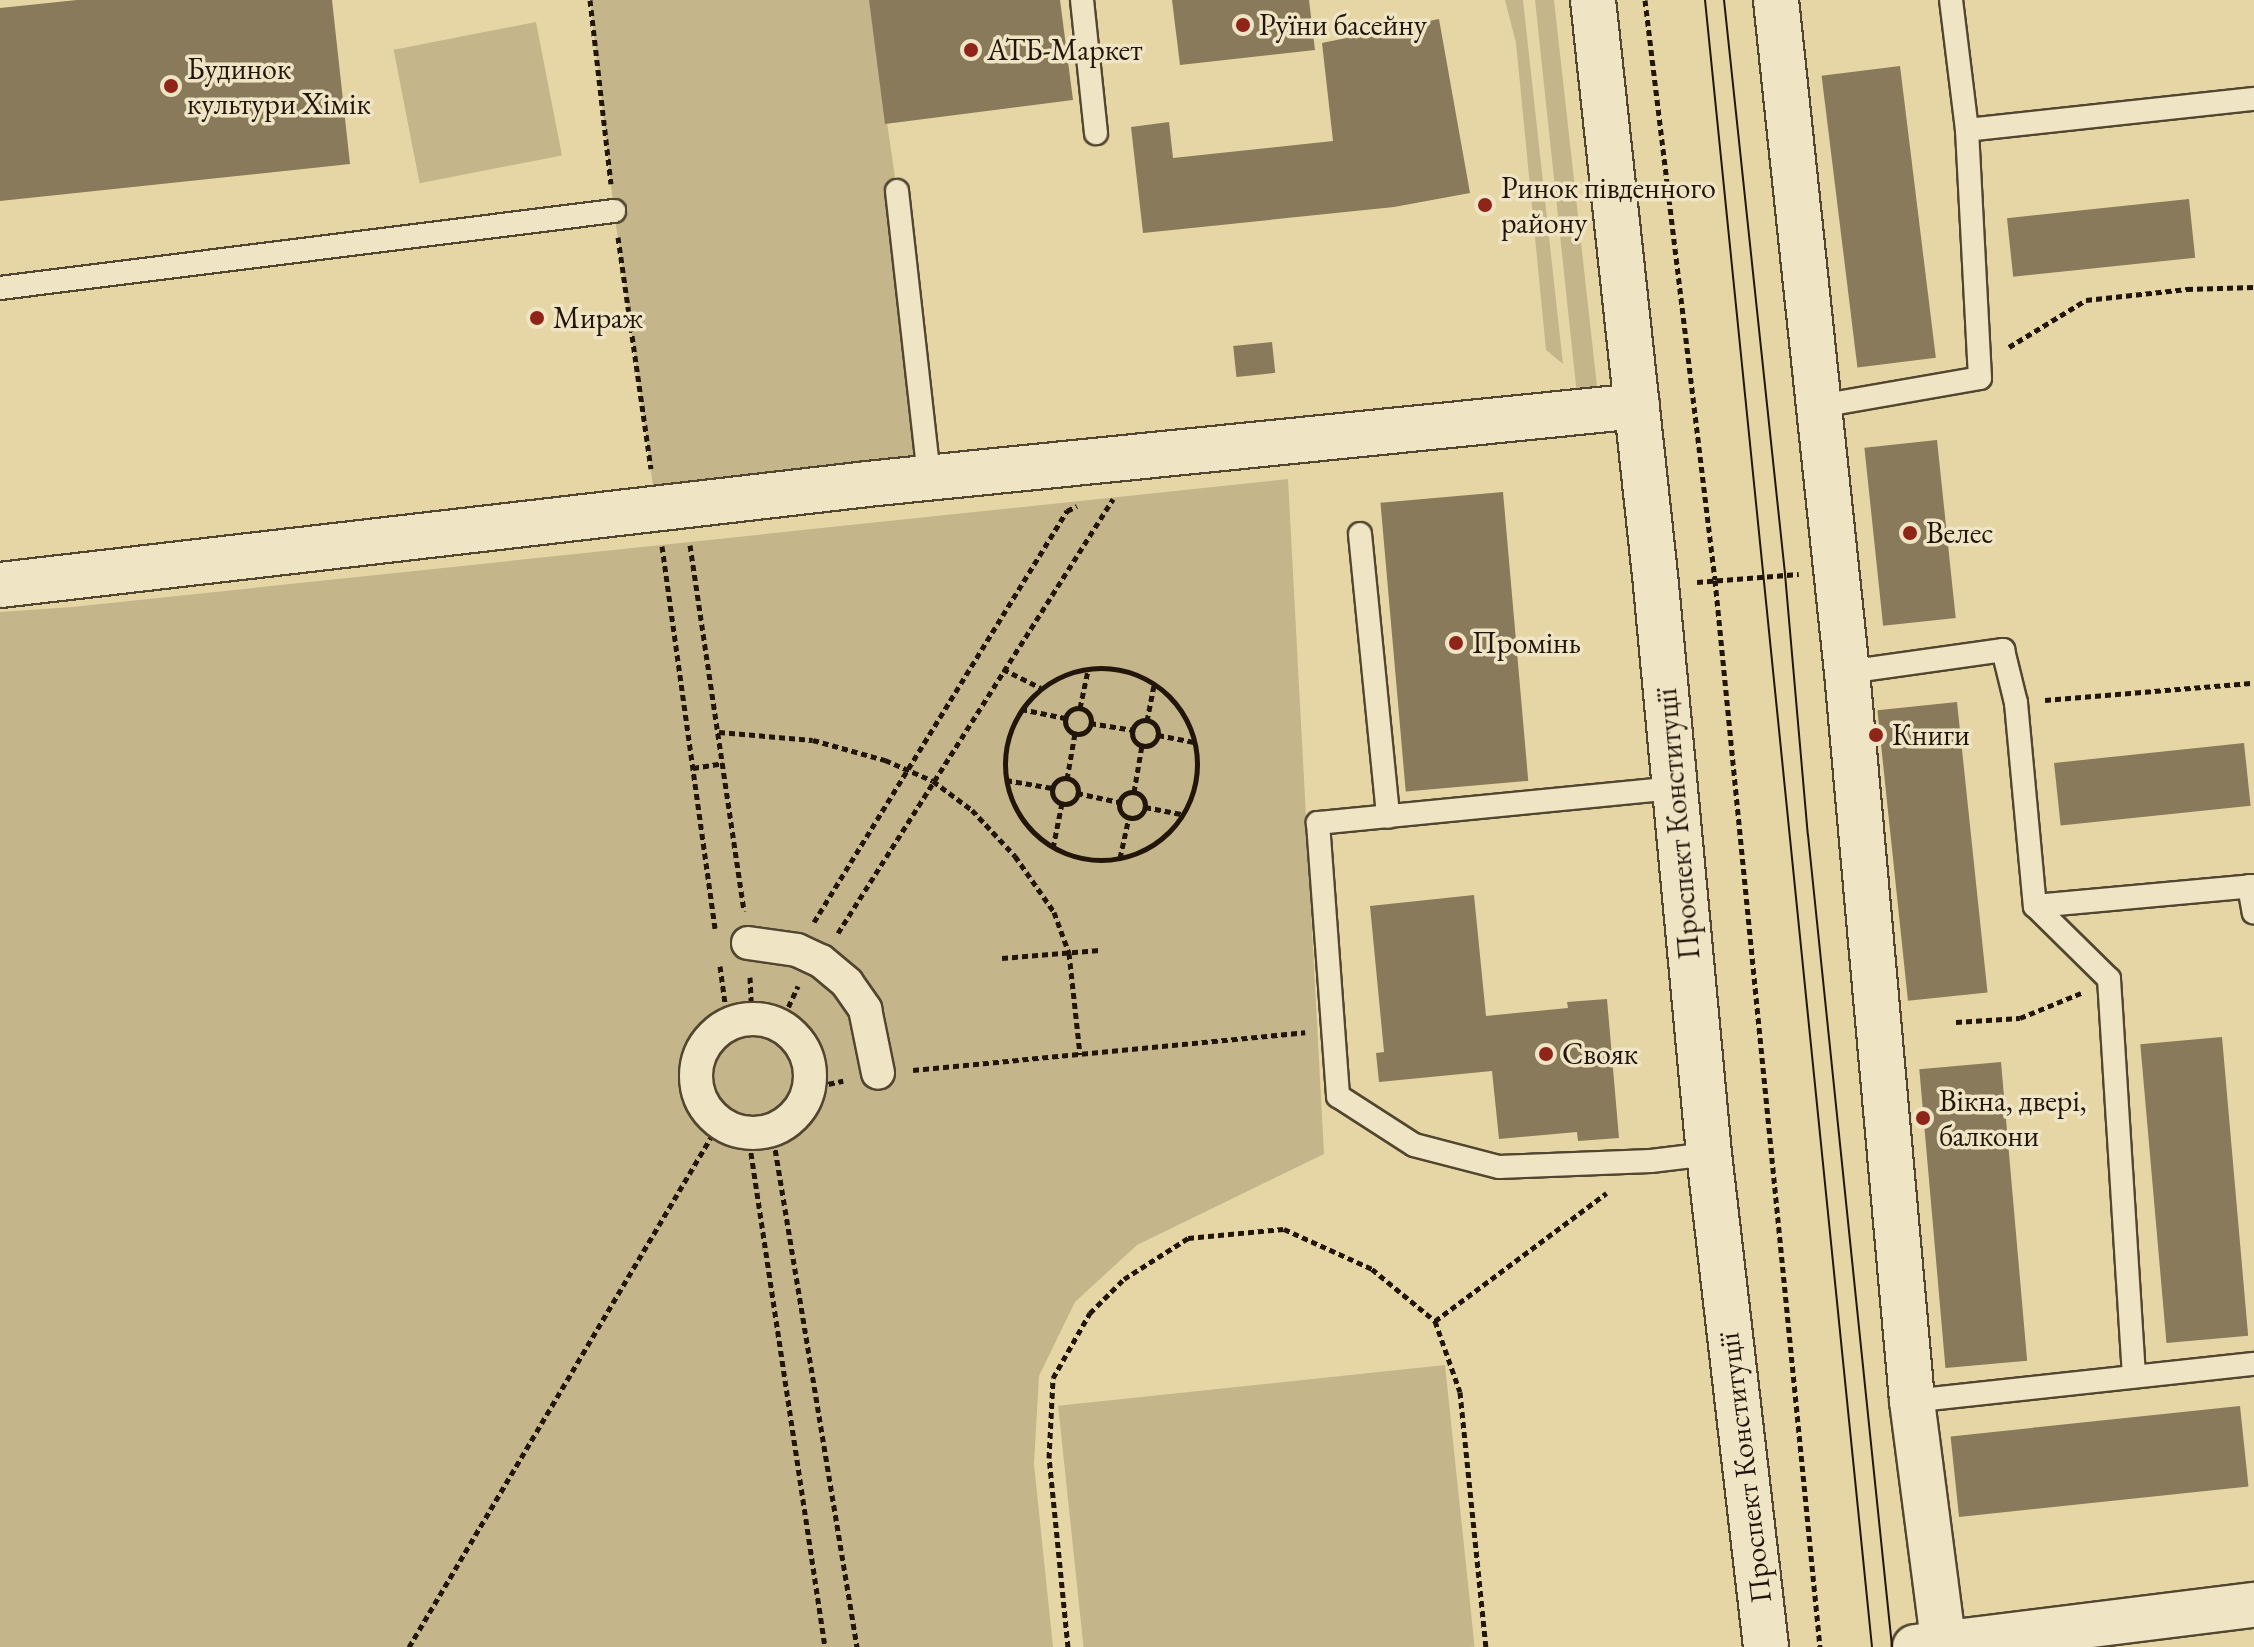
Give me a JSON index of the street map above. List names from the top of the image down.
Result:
{
  "streets": {
    "street": ["Проспект Конституції"]
  },
  "places": [
    "Руїни басейну",
    "АТБ-Маркет",
    "Будинок культури Хімік",
    "Ринок південного району",
    "Мираж",
    "Велес",
    "Промінь",
    "Книги",
    "Свояк",
    "Вікна, двері, балкони"
  ]
}
